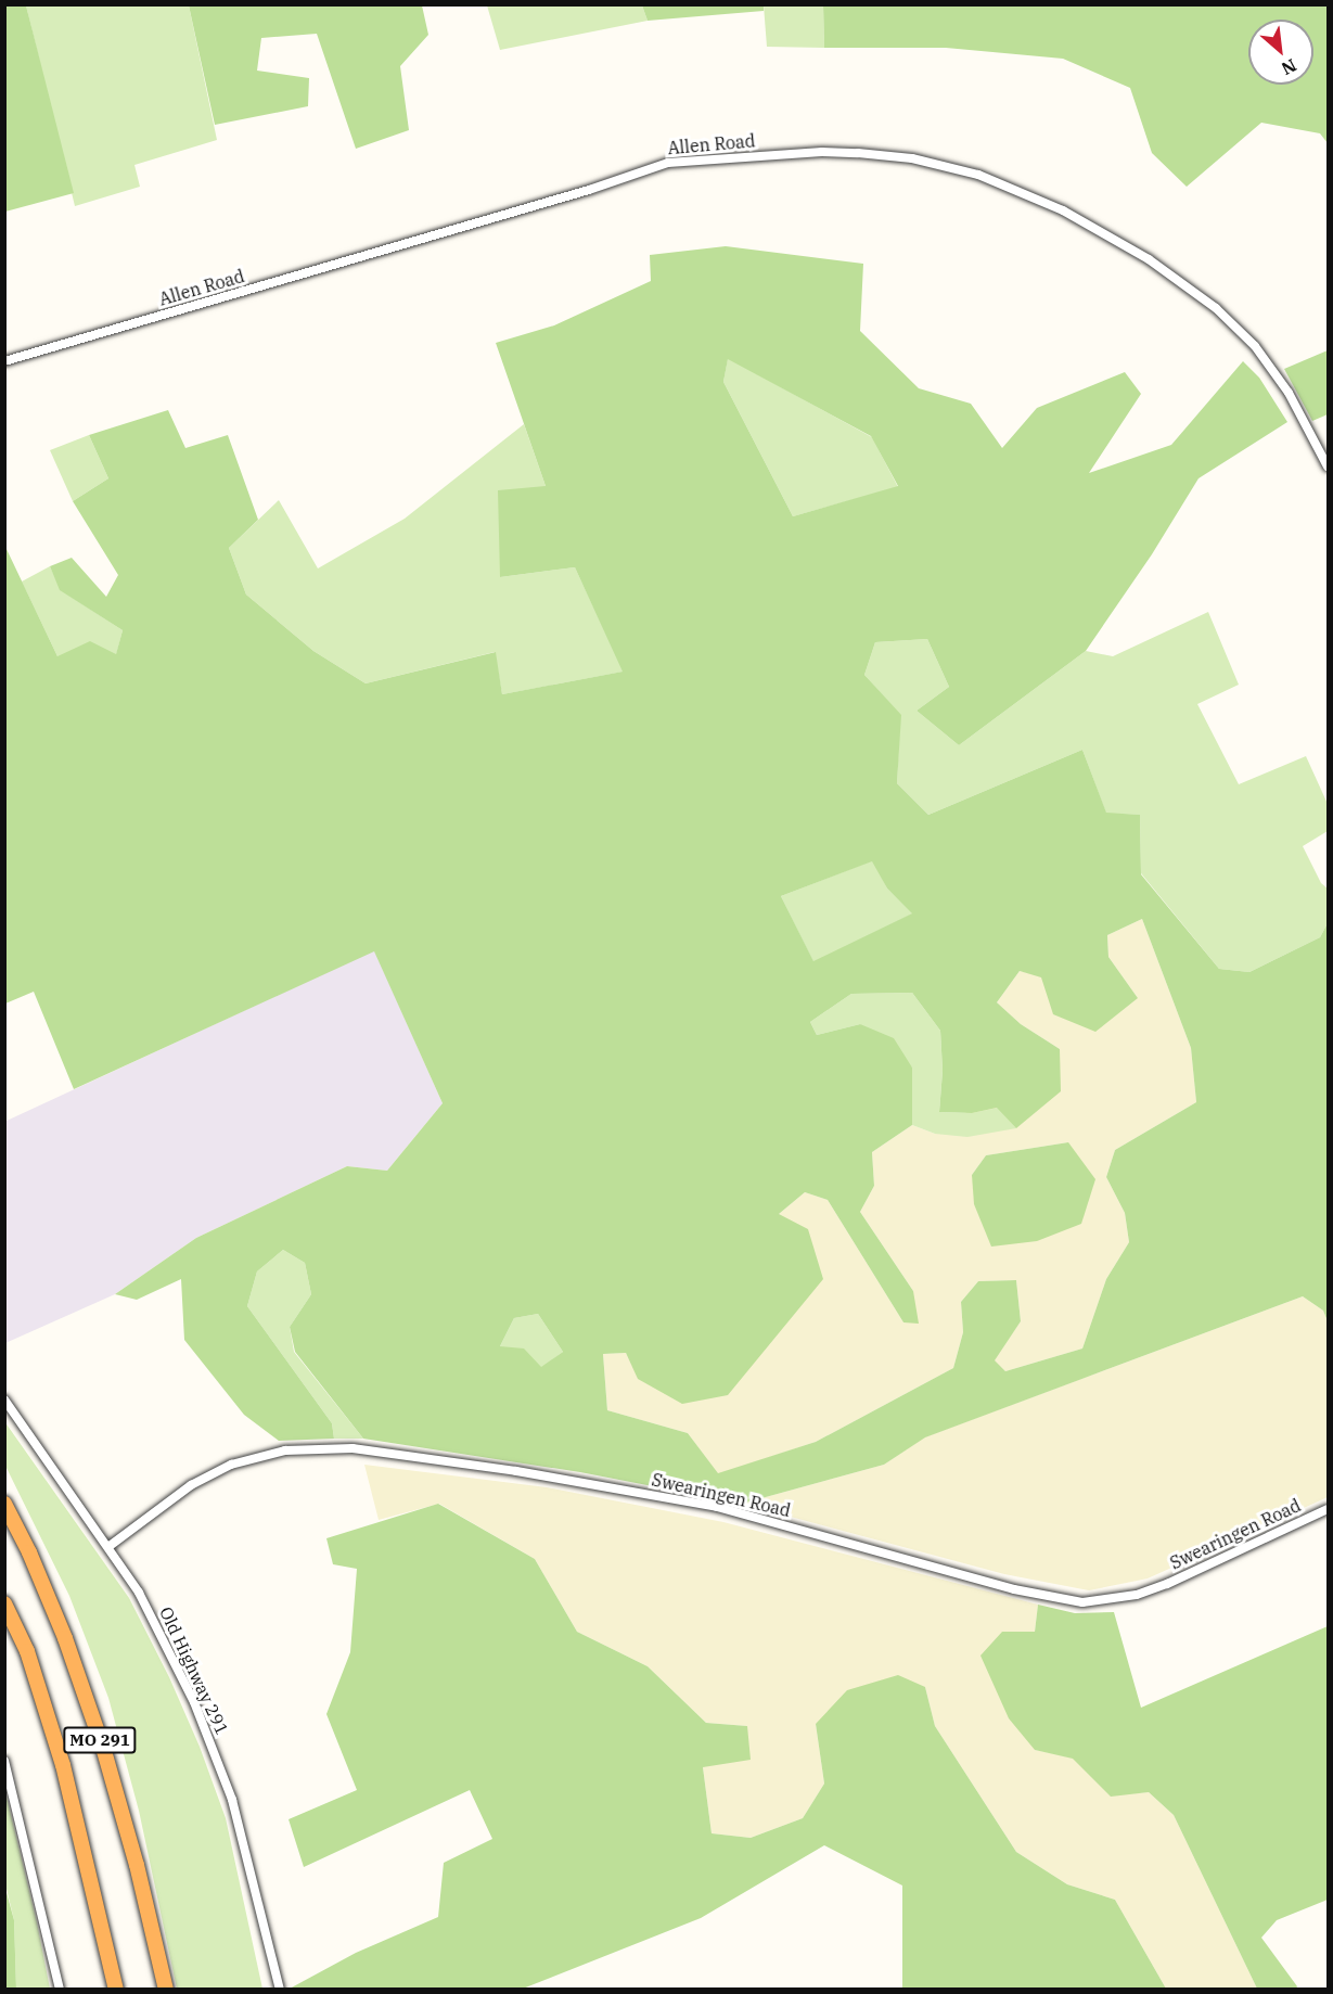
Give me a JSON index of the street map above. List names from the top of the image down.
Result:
{
  "streets": {
    "highway": ["MO 291"],
    "street": ["Allen Road", "Swearingen Road", "Old Highway 291"]
  },
  "crossings": [
    ["Swearingen Road", "Old Highway 291"]
  ],
  "north": "bottom right"
}
